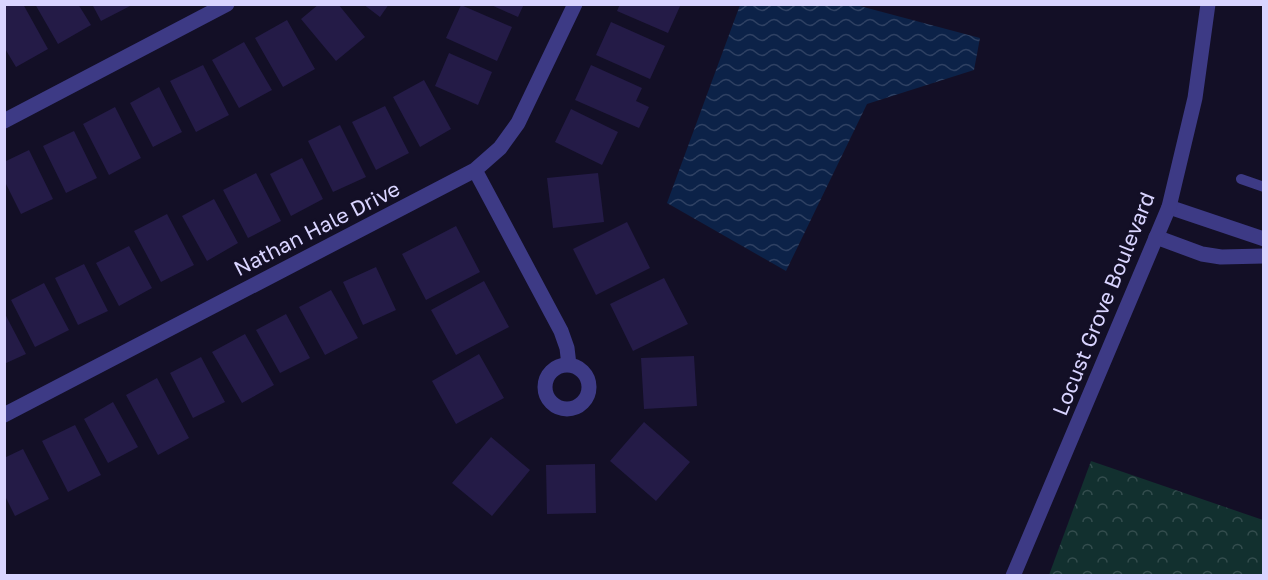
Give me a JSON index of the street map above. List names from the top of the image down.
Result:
{
  "streets": {
    "street": ["Nathan Hale Drive", "Locust Grove Boulevard"]
  }
}
